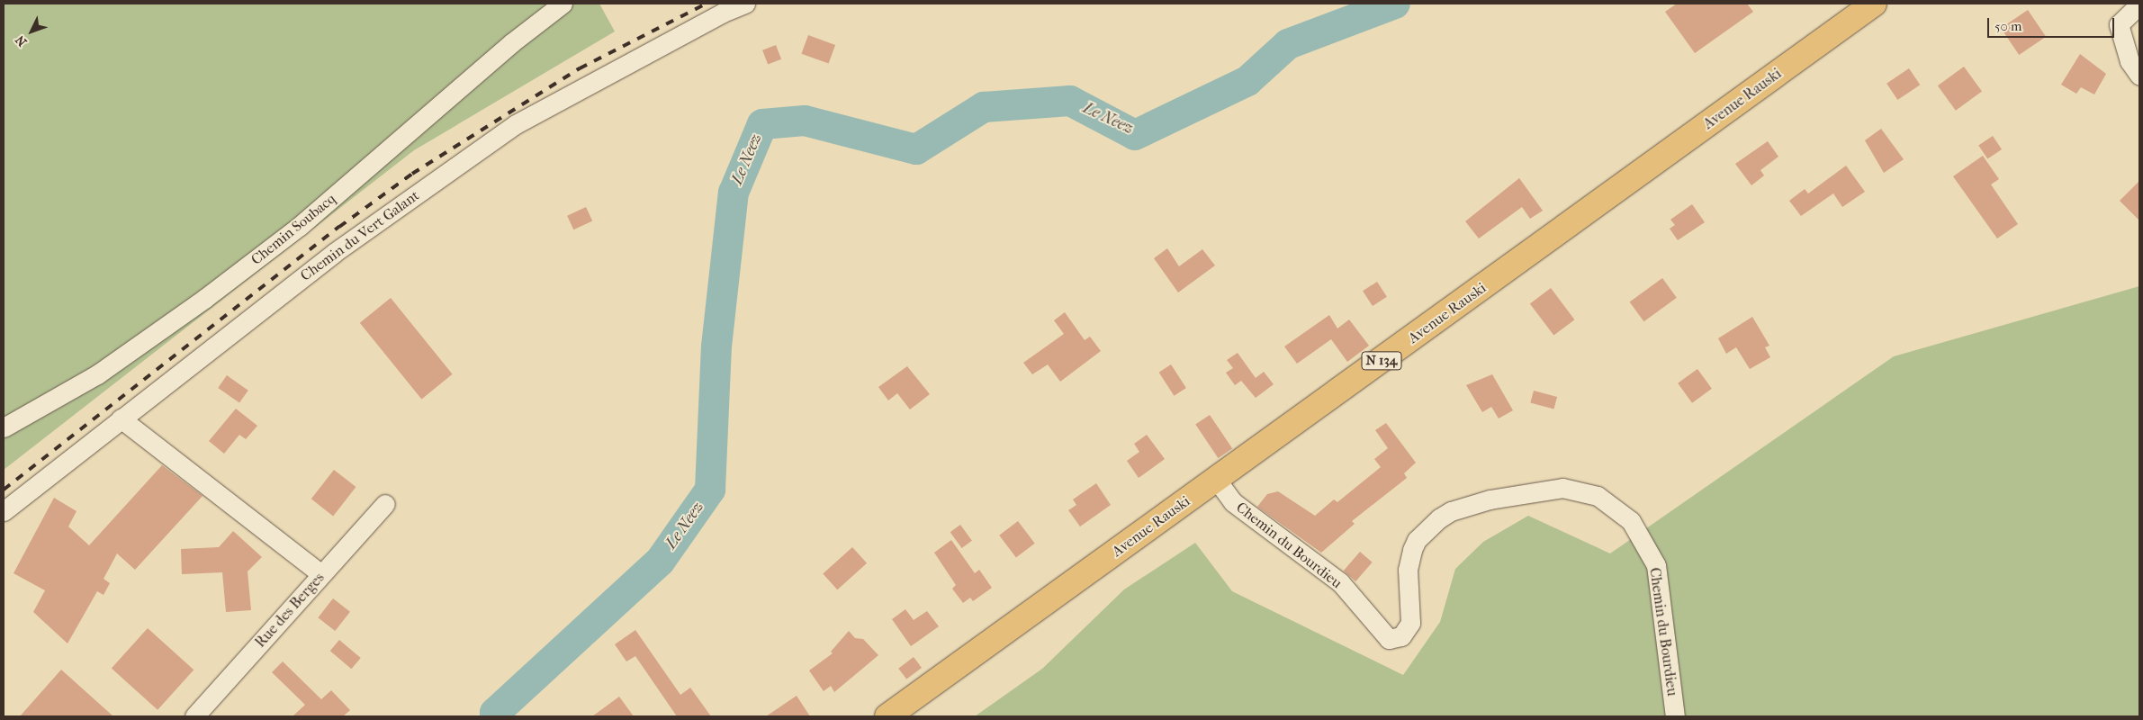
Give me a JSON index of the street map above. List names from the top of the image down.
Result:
{
  "streets": {
    "main road": ["Avenue Rauski", "N 134"],
    "street": [
      "Chemin Soubacq",
      "Chemin du Vert Galant",
      "Chemin du Bourdieu",
      "Rue des Berges"
    ]
  },
  "crossings": [
    ["Avenue Rauski", "Chemin du Bourdieu"]
  ],
  "water": ["Le Neez"],
  "scale_bar": "50 m",
  "north": "bottom left"
}
